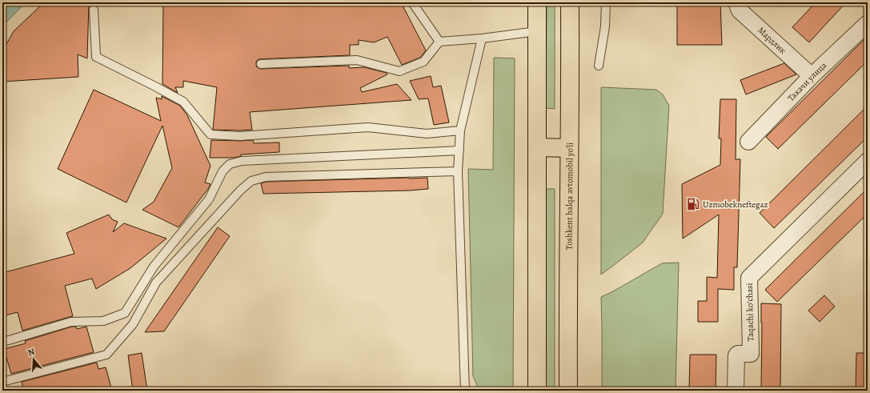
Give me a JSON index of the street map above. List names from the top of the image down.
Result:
{
  "streets": {
    "highway": ["Toshkent halqa avtomobil yo'li"],
    "street": ["Мардлик", "Такачи улица", "Taqachi koʻchasi"]
  },
  "crossings": [
    ["Мардлик", "Такачи улица"]
  ],
  "places": {
    "fuel station": ["Uzmobekneftegaz"]
  },
  "north": "top"
}
